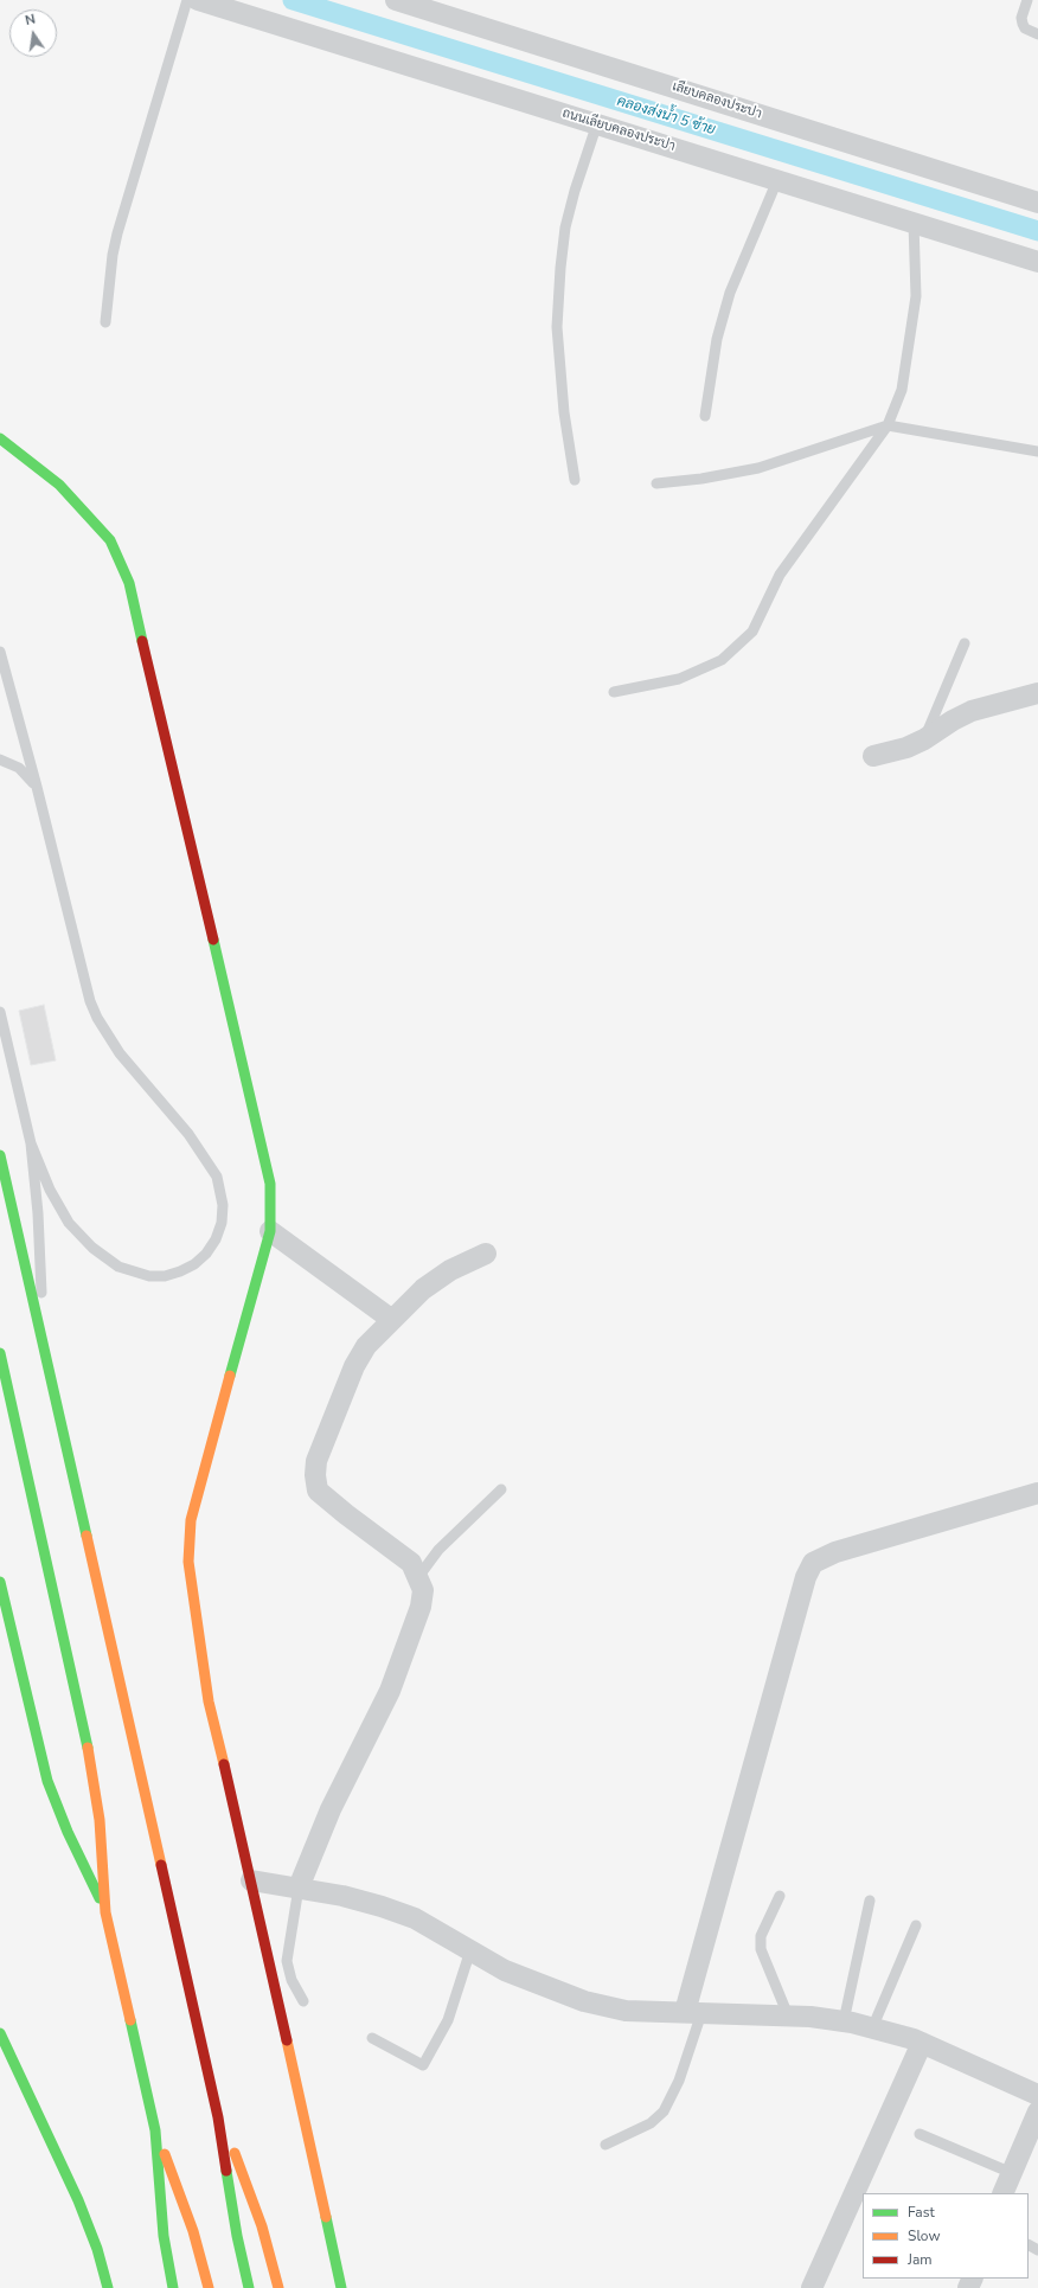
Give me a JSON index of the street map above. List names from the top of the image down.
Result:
{
  "streets": {
    "street": ["เลียบคลองประปา", "ถนนเลียบคลองประปา"]
  },
  "water": ["คลองส่งน้ำ 5 ซ้าย"],
  "legend": ["Fast", "Slow", "Jam"],
  "north": "top"
}
